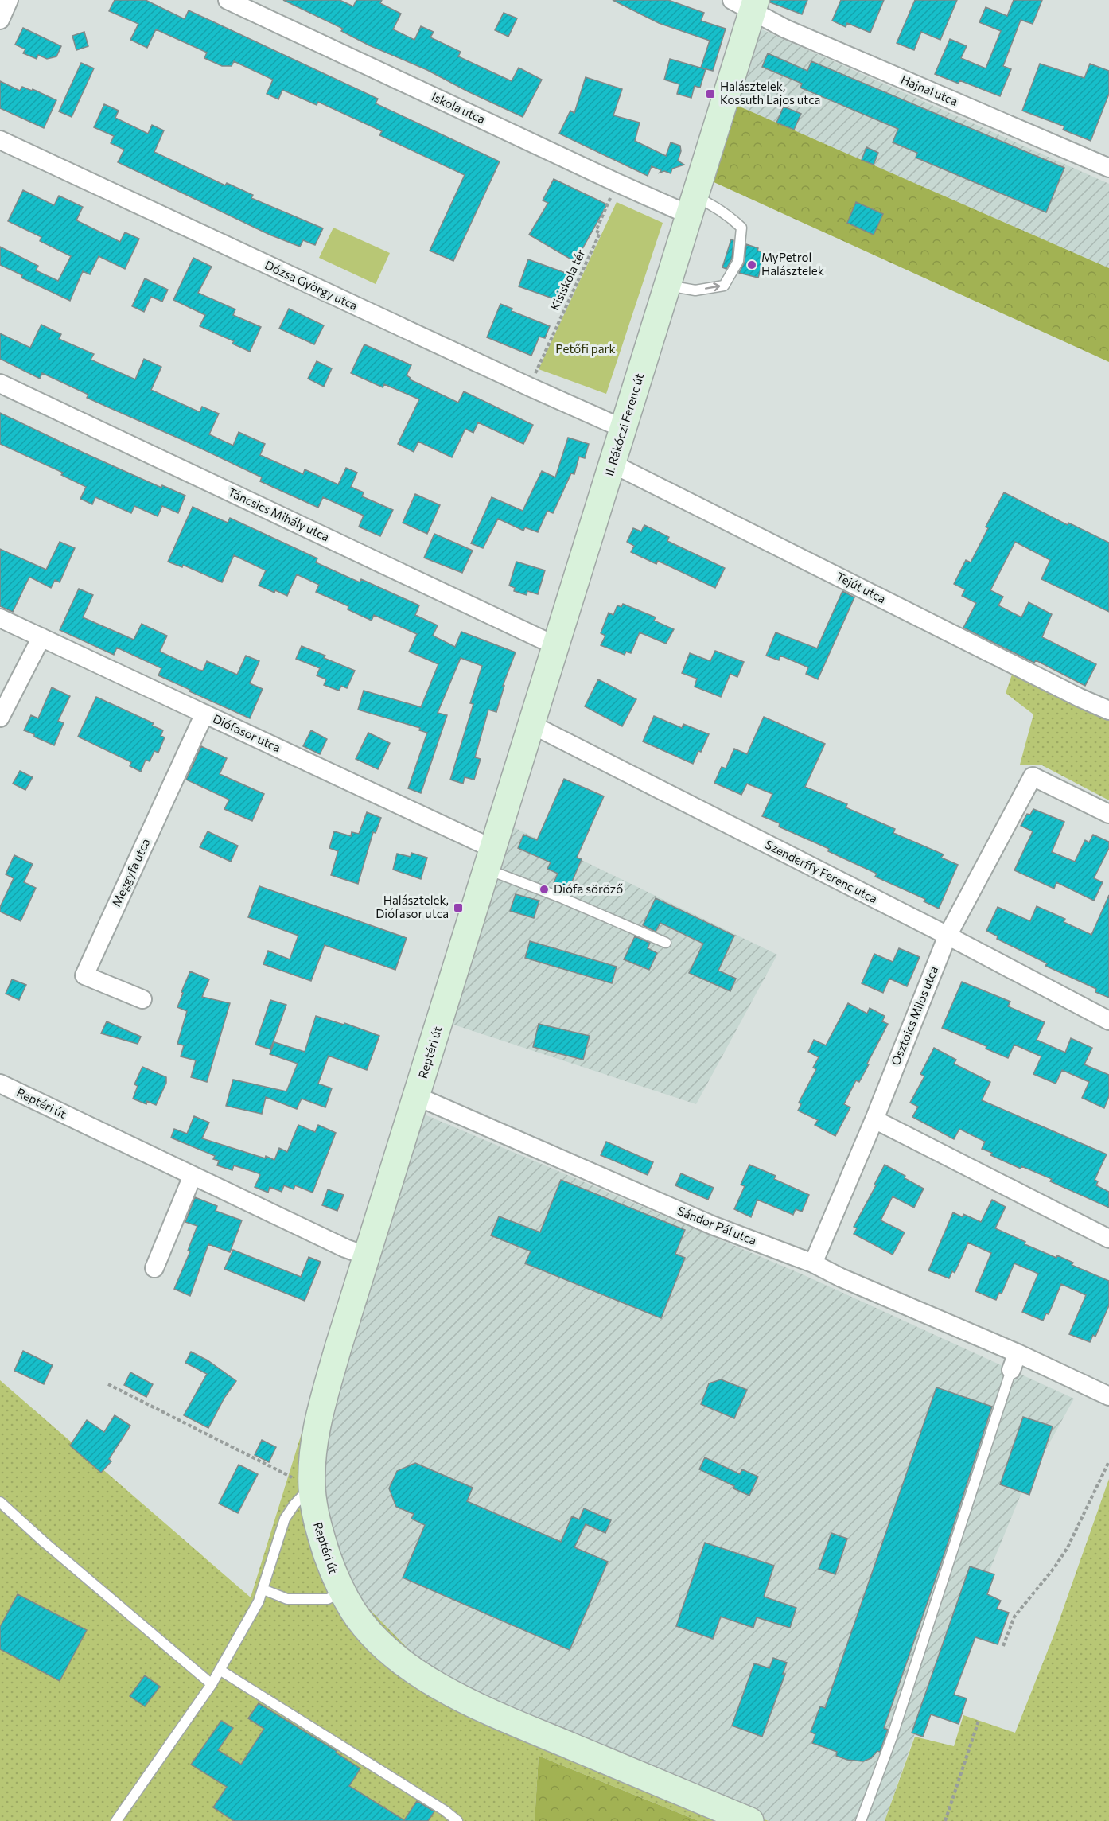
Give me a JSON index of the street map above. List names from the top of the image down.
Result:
{
  "streets": {
    "main road": ["II. Rákóczi Ferenc út", "Reptéri út"],
    "street": [
      "Hajnal utca",
      "Iskola utca",
      "Dózsa György utca",
      "Táncsics Mihály utca",
      "Tejút utca",
      "Diófasor utca",
      "Szenderffy Ferenc utca",
      "Meggyfa utca",
      "Osztoics Milos utca",
      "Sándor Pál utca"
    ],
    "path": ["Kisiskola tér"]
  },
  "crossings": [
    ["Hajnal utca", "II. Rákóczi Ferenc út"],
    ["Iskola utca", "Kisiskola tér"],
    ["Iskola utca", "II. Rákóczi Ferenc út"],
    ["Kisiskola tér", "Dózsa György utca"],
    ["Dózsa György utca", "II. Rákóczi Ferenc út"],
    ["II. Rákóczi Ferenc út", "Táncsics Mihály utca"],
    ["II. Rákóczi Ferenc út", "Tejút utca"],
    ["II. Rákóczi Ferenc út", "Diófasor utca"],
    ["II. Rákóczi Ferenc út", "Szenderffy Ferenc utca"],
    ["II. Rákóczi Ferenc út", "Reptéri út"],
    ["Diófasor utca", "Meggyfa utca"],
    ["Diófasor utca", "Reptéri út"],
    ["Szenderffy Ferenc utca", "Osztoics Milos utca"],
    ["Osztoics Milos utca", "Sándor Pál utca"],
    ["Reptéri út", "Sándor Pál utca"]
  ],
  "parks": ["Petőfi park"],
  "places": {
    "transit": ["Halásztelek, Kossuth Lajos utca", "Halásztelek, Diófasor utca"],
    "other": ["MyPetrol Halásztelek", "Diófa söröző"]
  }
}
